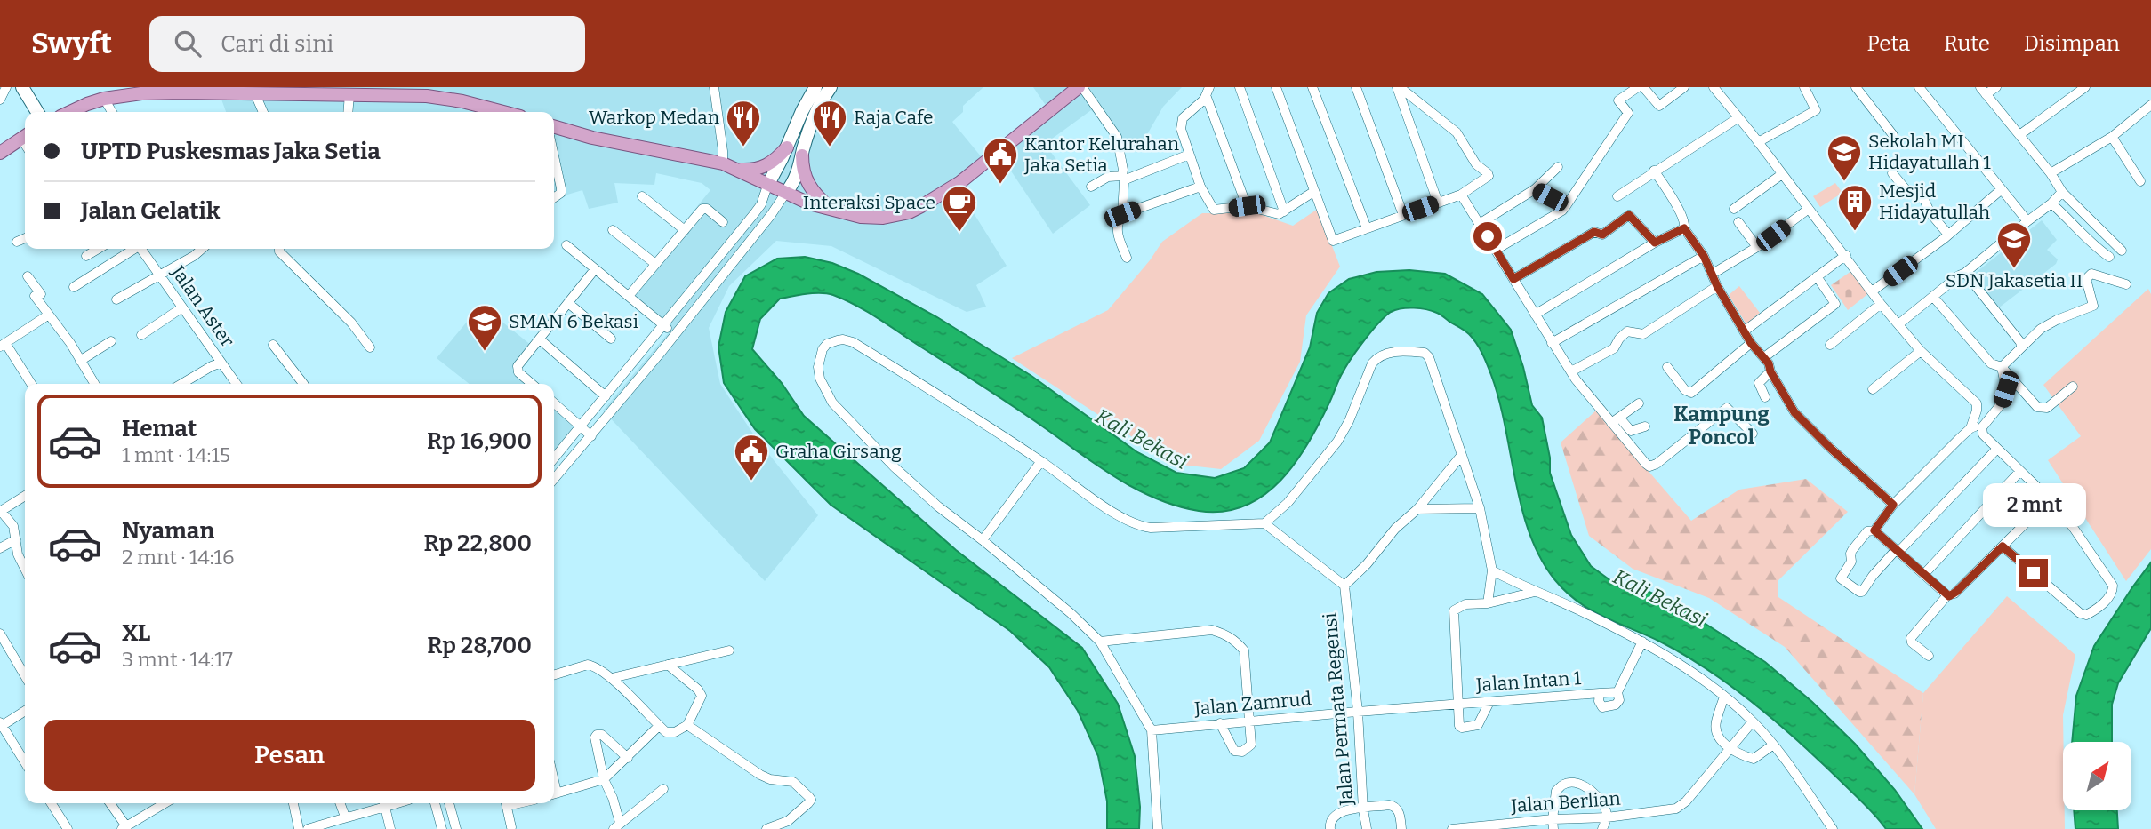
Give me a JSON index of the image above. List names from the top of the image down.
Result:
{
  "streets": {
    "street": [
      "Jalan Aster",
      "Jalan Intan 1",
      "Jalan Zamrud",
      "Jalan Permata Regensi",
      "Jalan Berlian"
    ]
  },
  "crossings": [
    ["Jalan Intan 1", "Jalan Zamrud"],
    ["Jalan Intan 1", "Jalan Permata Regensi"],
    ["Jalan Zamrud", "Jalan Permata Regensi"]
  ],
  "districts": ["Kampung Poncol"],
  "water": ["Kali Bekasi"],
  "places": {
    "restaurant": ["Warkop Medan", "Raja Cafe"],
    "school or university": ["Sekolah MI Hidayatullah 1", "SDN Jakasetia II", "SMAN 6 Bekasi"],
    "public building": ["Kantor Kelurahan Jaka Setia", "Graha Girsang"],
    "building": ["Mesjid Hidayatullah"],
    "cafe": ["Interaksi Space"]
  },
  "north": "top right",
  "page": {
    "header": "Swyft",
    "search": "Cari di sini",
    "nav": ["Peta", "Rute", "Disimpan"],
    "banner": ["UPTD Puskesmas Jaka Setia", "Jalan Gelatik"],
    "list": [
      {
        "name": "Hemat",
        "note": "1 mnt · 14:15",
        "value": "Rp 16,900"
      },
      {
        "name": "Nyaman",
        "note": "2 mnt · 14:16",
        "value": "Rp 22,800"
      },
      {
        "name": "XL",
        "note": "3 mnt · 14:17",
        "value": "Rp 28,700"
      }
    ],
    "bubble": "2 mnt",
    "buttons": "Pesan"
  }
}
